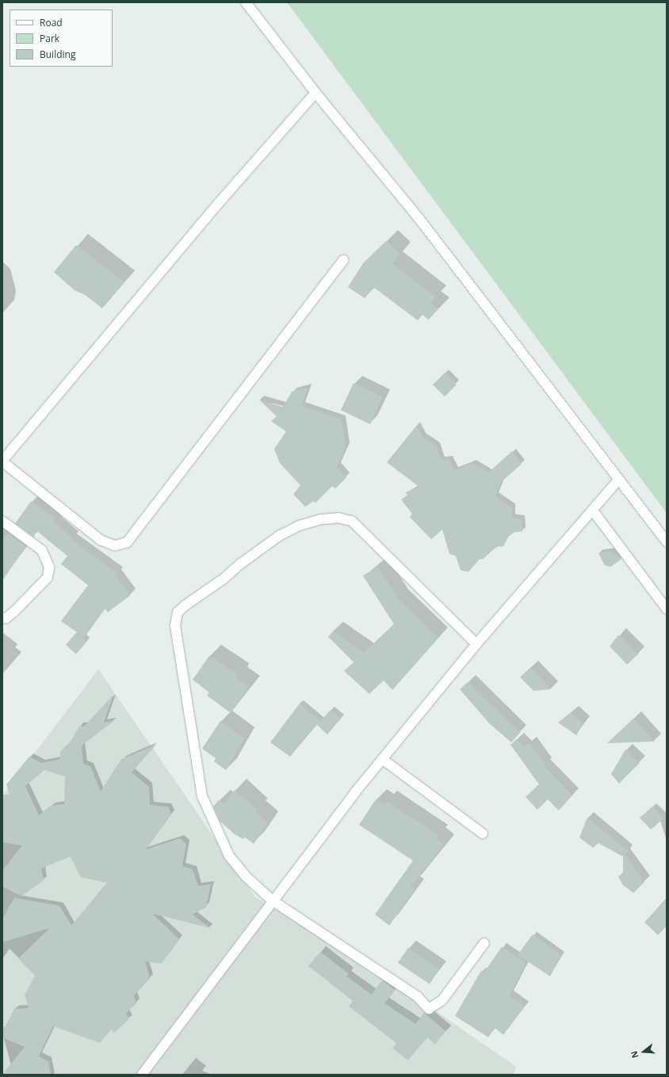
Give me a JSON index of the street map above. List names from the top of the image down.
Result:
{
  "legend": ["Road", "Park", "Building"],
  "north": "left"
}
